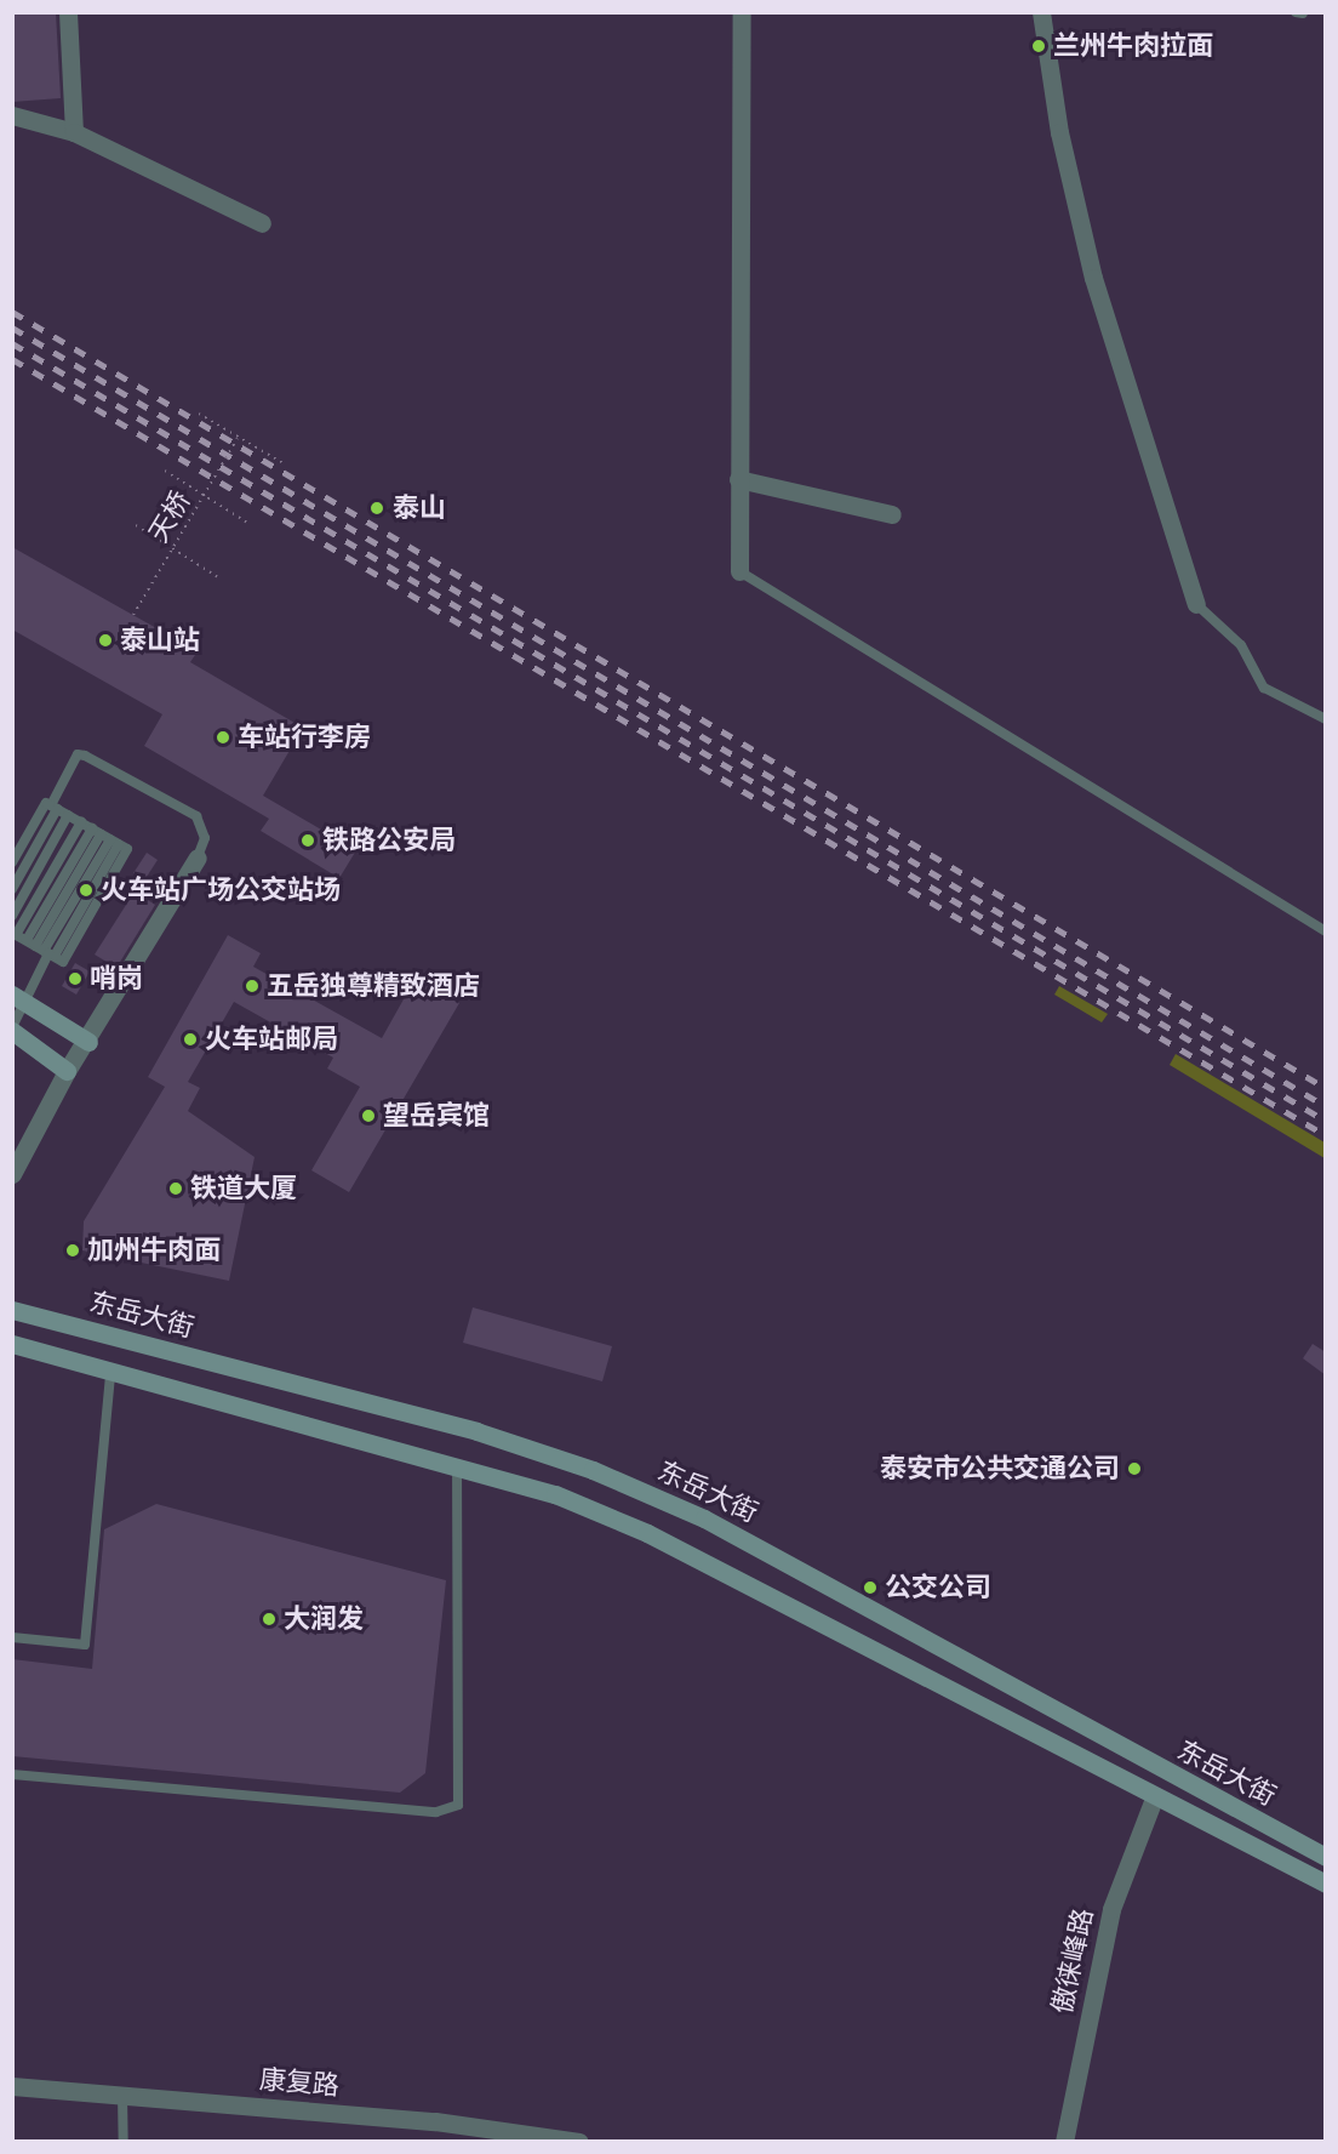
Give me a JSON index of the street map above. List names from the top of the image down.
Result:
{
  "streets": {
    "main road": ["东岳大街"],
    "street": ["傲徕峰路", "康复路"],
    "path": ["天桥"]
  },
  "crossings": [
    ["东岳大街", "傲徕峰路"]
  ],
  "places": [
    "兰州牛肉拉面",
    "泰山",
    "泰山站",
    "车站行李房",
    "铁路公安局",
    "火车站广场公交站场",
    "哨岗",
    "五岳独尊精致酒店",
    "火车站邮局",
    "望岳宾馆",
    "铁道大厦",
    "加州牛肉面",
    "泰安市公共交通公司",
    "公交公司",
    "大润发"
  ]
}
